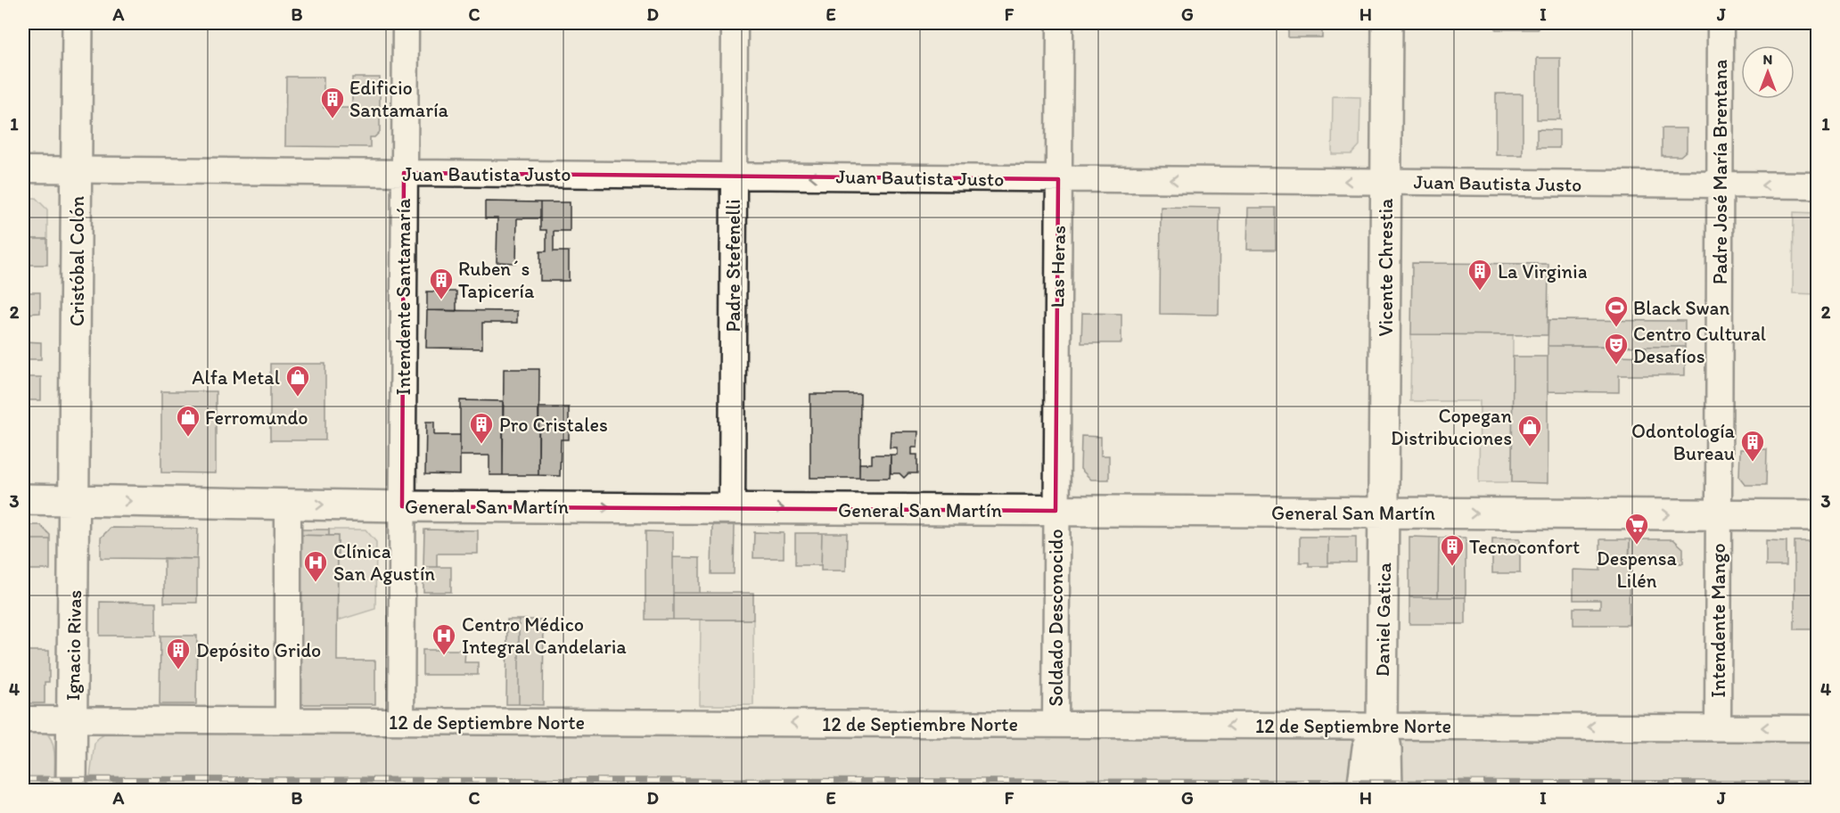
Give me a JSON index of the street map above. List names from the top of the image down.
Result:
{
  "streets": {
    "main road": [
      "Cristóbal Colón",
      "Vicente Chrestia",
      "General San Martín",
      "Daniel Gatica",
      "Ignacio Rivas"
    ],
    "street": [
      "Padre José María Brentana",
      "Juan Bautista Justo",
      "Padre Stefenelli",
      "Las Heras",
      "Intendente Santamaría",
      "Soldado Desconocido",
      "Intendente Mango",
      "12 de Septiembre Norte"
    ]
  },
  "crossings": [
    ["Padre José María Brentana", "Juan Bautista Justo"],
    ["Padre José María Brentana", "General San Martín"],
    ["Padre José María Brentana", "Intendente Mango"],
    ["Juan Bautista Justo", "Cristóbal Colón"],
    ["Juan Bautista Justo", "Padre Stefenelli"],
    ["Juan Bautista Justo", "Las Heras"],
    ["Juan Bautista Justo", "Vicente Chrestia"],
    ["Juan Bautista Justo", "Intendente Santamaría"],
    ["Cristóbal Colón", "General San Martín"],
    ["Cristóbal Colón", "Ignacio Rivas"],
    ["Padre Stefenelli", "General San Martín"],
    ["Las Heras", "General San Martín"],
    ["Las Heras", "Soldado Desconocido"],
    ["Vicente Chrestia", "General San Martín"],
    ["Vicente Chrestia", "Daniel Gatica"],
    ["Intendente Santamaría", "General San Martín"],
    ["Intendente Santamaría", "12 de Septiembre Norte"],
    ["General San Martín", "Soldado Desconocido"],
    ["General San Martín", "Daniel Gatica"],
    ["General San Martín", "Intendente Mango"],
    ["General San Martín", "Ignacio Rivas"],
    ["Soldado Desconocido", "12 de Septiembre Norte"],
    ["Daniel Gatica", "12 de Septiembre Norte"],
    ["Intendente Mango", "12 de Septiembre Norte"],
    ["Ignacio Rivas", "12 de Septiembre Norte"]
  ],
  "one_way": ["Juan Bautista Justo", "General San Martín", "12 de Septiembre Norte"],
  "places": {
    "building": [
      "Edificio Santamaría",
      "La Virginia",
      "Ruben´s Tapicería",
      "Pro Cristales",
      "Odontología Bureau",
      "Tecnoconfort",
      "Depósito Grido"
    ],
    "sports": ["Black Swan"],
    "theatre": ["Centro Cultural Desafíos"],
    "shop": ["Alfa Metal", "Ferromundo", "Copegan Distribuciones"],
    "supermarket": ["Despensa Lilén"],
    "hospital": ["Clínica San Agustín", "Centro Médico Integral Candelaria"]
  },
  "north": "top",
  "grid": {
    "columns": [
      "A",
      "B",
      "C",
      "D",
      "E",
      "F",
      "G",
      "H",
      "I",
      "J"
    ],
    "rows": [
      "1",
      "2",
      "3",
      "4"
    ]
  }
}
